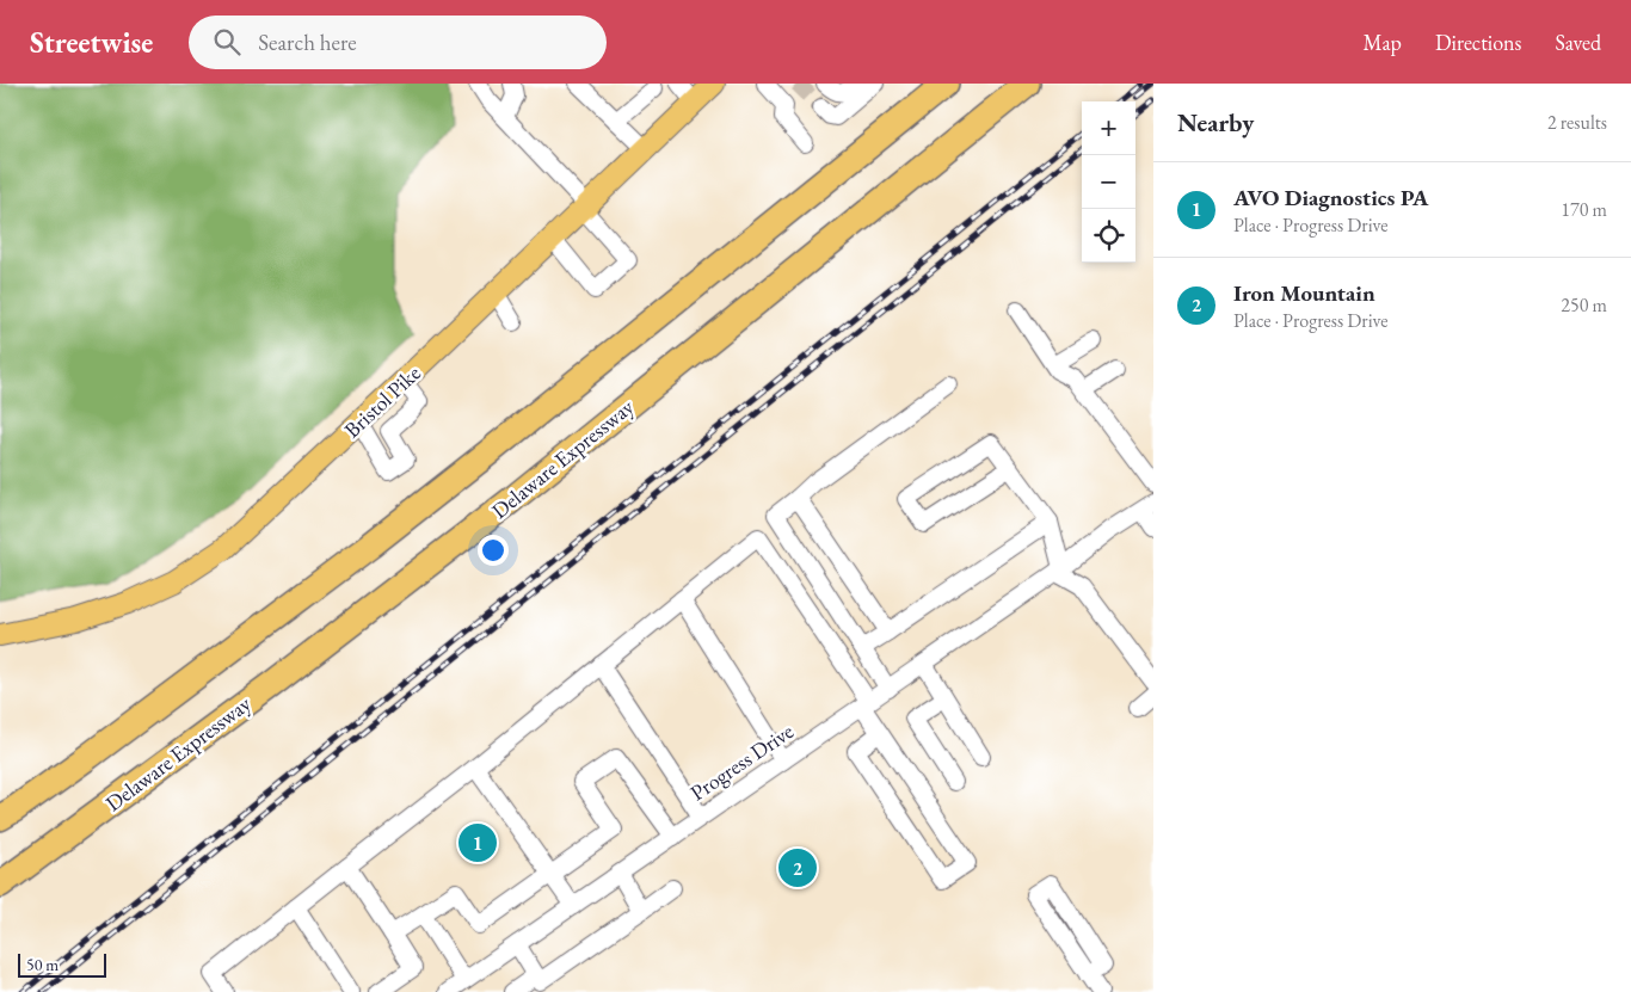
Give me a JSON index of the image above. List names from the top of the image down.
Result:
{
  "streets": {
    "highway": ["Delaware Expressway"],
    "main road": ["Bristol Pike"],
    "street": ["Progress Drive"]
  },
  "scale_bar": "50 m",
  "page": {
    "header": "Streetwise",
    "search": "Search here",
    "nav": ["Map", "Directions", "Saved"],
    "heading": ["Nearby", "2 results"],
    "map_buttons": ["+", "−"],
    "list": [
      {
        "mark": "1",
        "name": "AVO Diagnostics PA",
        "note": "Place · Progress Drive",
        "value": "170 m"
      },
      {
        "mark": "2",
        "name": "Iron Mountain",
        "note": "Place · Progress Drive",
        "value": "250 m"
      }
    ],
    "pins": ["1", "2"],
    "scale": "50 m"
  }
}
